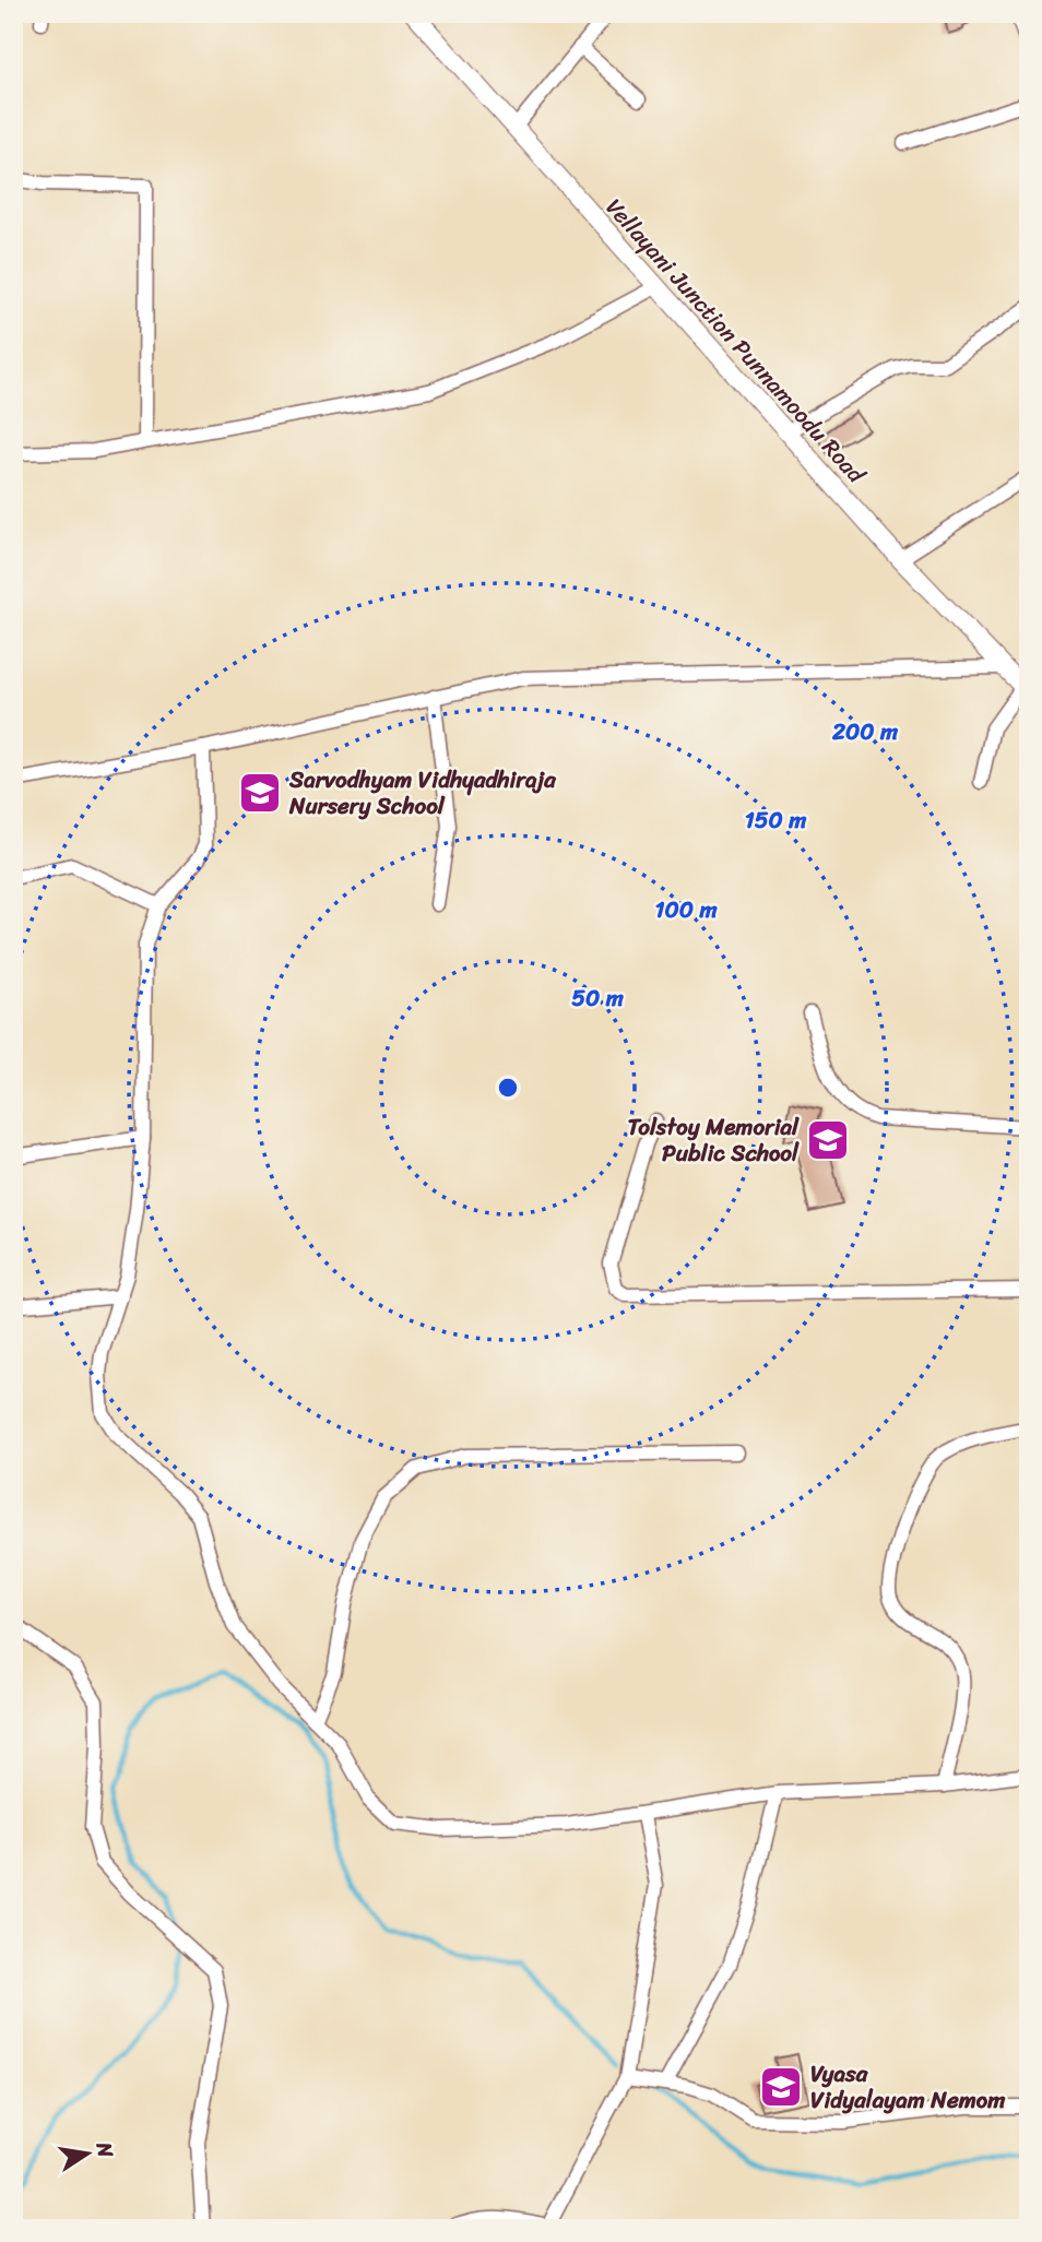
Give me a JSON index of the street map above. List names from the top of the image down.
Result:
{
  "streets": {
    "street": ["Vellayani Junction Punnamoodu Road"]
  },
  "places": {
    "school or university": ["Sarvodhyam Vidhyadhiraja Nursery School", "Tolstoy Memorial Public School", "Vyasa Vidyalayam Nemom"]
  },
  "north": "right",
  "rings": [
    "200 m",
    "150 m",
    "100 m",
    "50 m"
  ]
}
